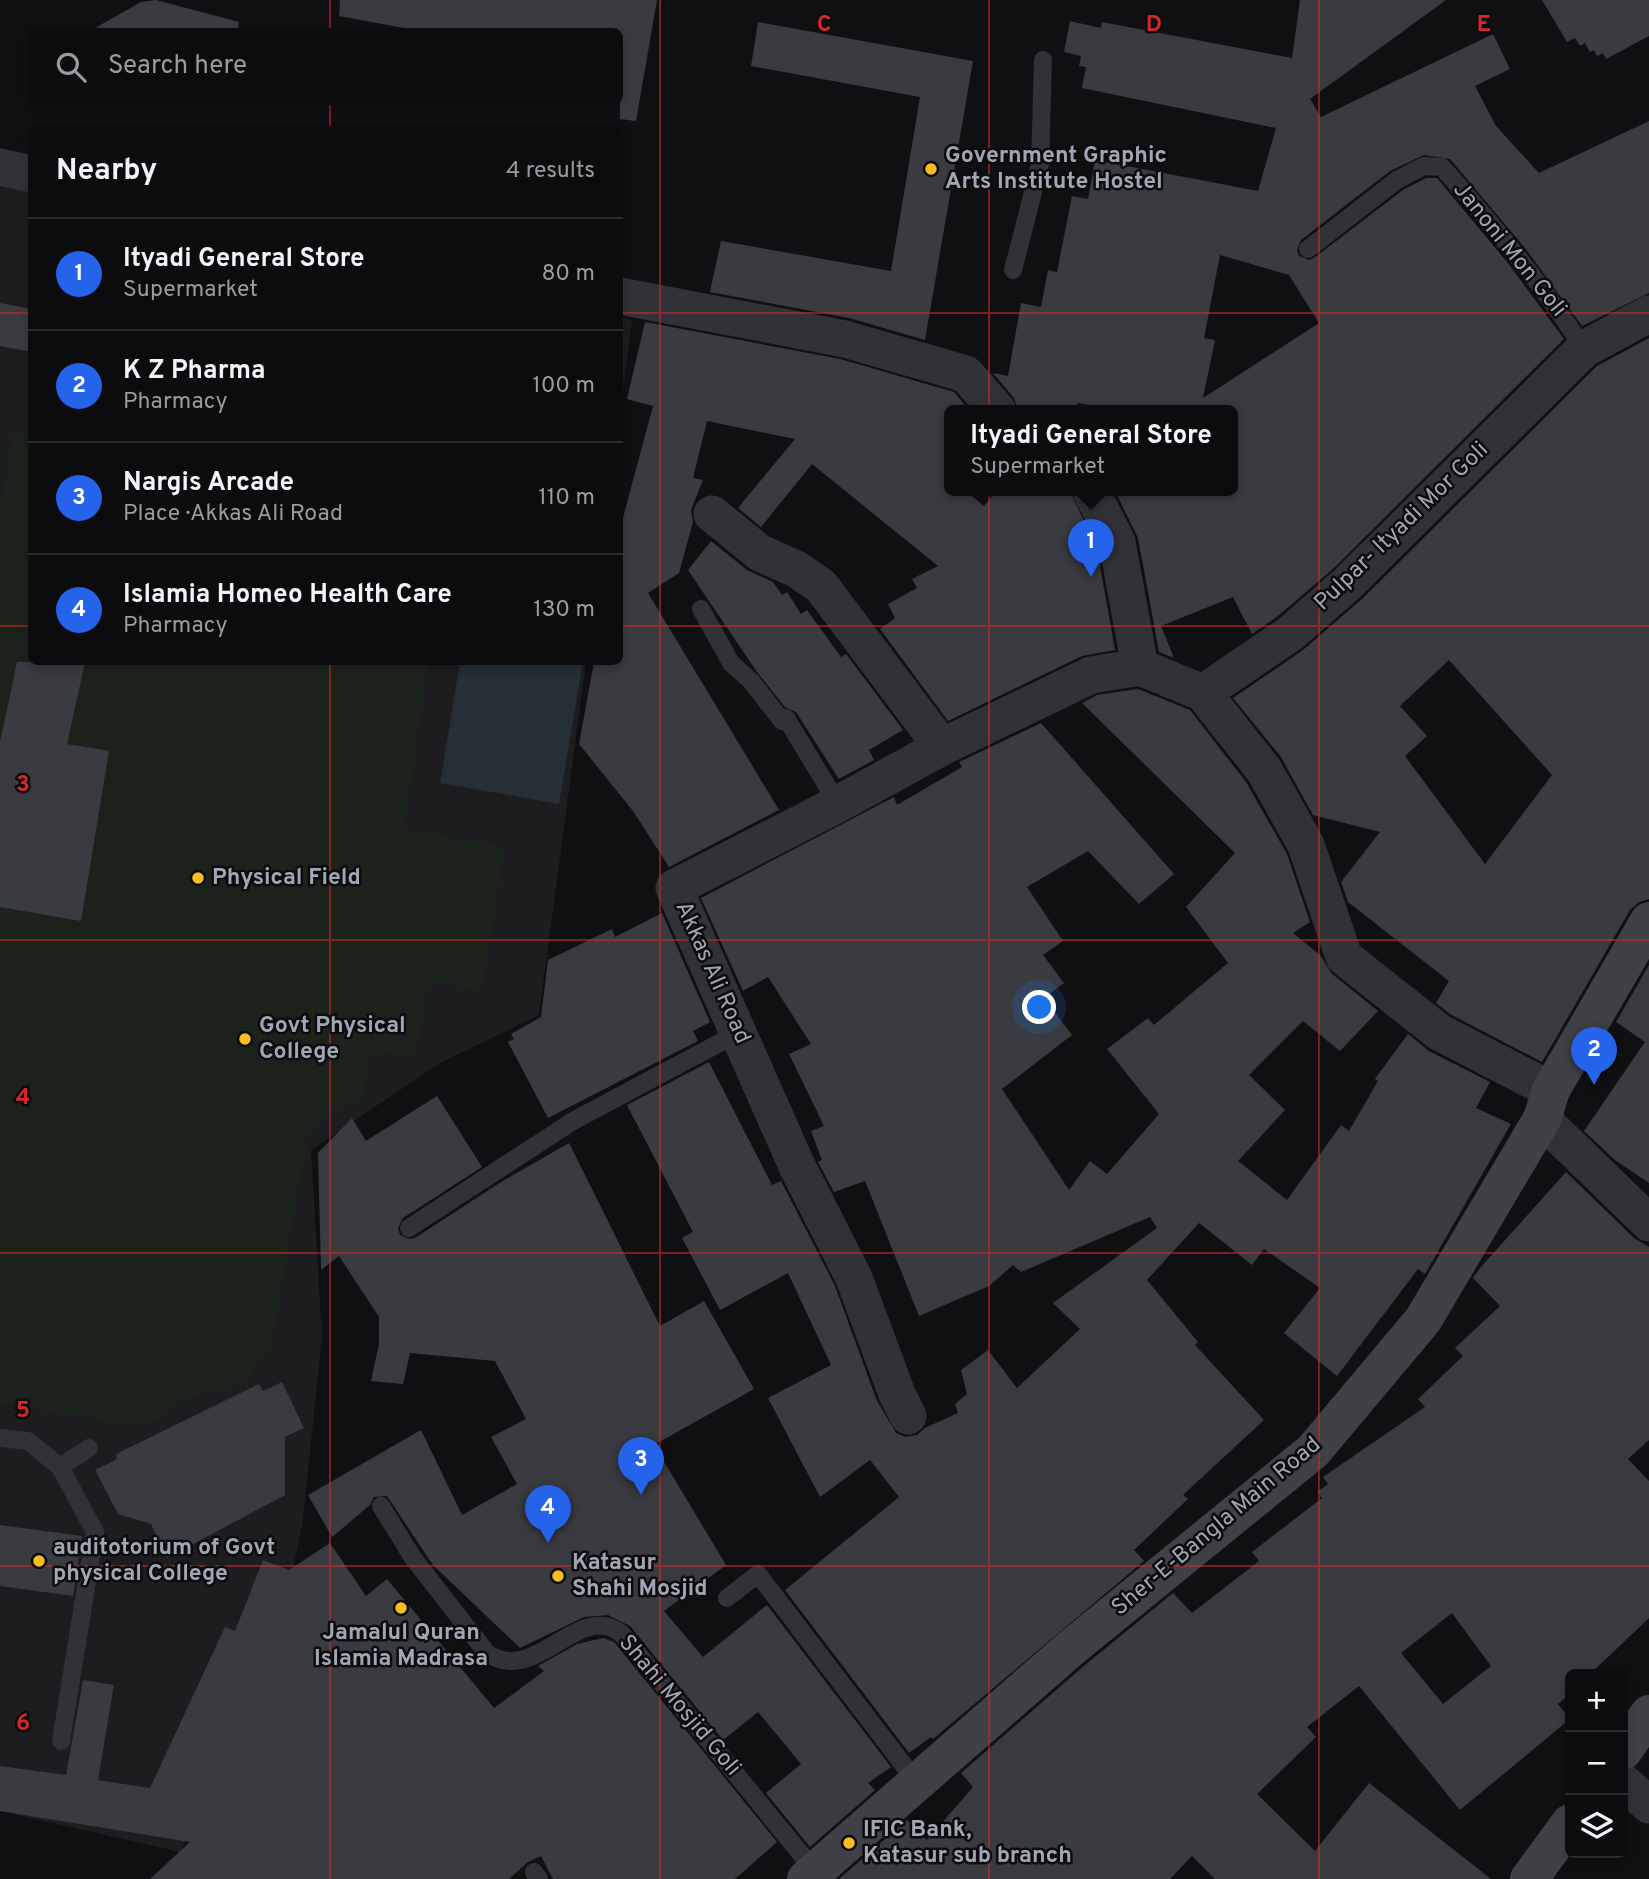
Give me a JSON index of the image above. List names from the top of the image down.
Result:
{
  "streets": {
    "street": ["Pulpar- Ityadi Mor Goli", "Akkas Ali Road", "Sher-E-Bangla Main Road"],
    "lane": ["Janoni Mon Goli", "Shahi Mosjid Goli"]
  },
  "crossings": [
    ["Janoni Mon Goli", "Pulpar- Ityadi Mor Goli"],
    ["Sher-E-Bangla Main Road", "Shahi Mosjid Goli"]
  ],
  "places": [
    "Government Graphic Arts Institute Hostel",
    "Physical Field",
    "Govt Physical College",
    "auditotorium of Govt physical College",
    "Katasur Shahi Mosjid",
    "Jamalul Quran Islamia Madrasa",
    "IFIC Bank, Katasur sub branch"
  ],
  "page": {
    "search": "Search here",
    "heading": ["Nearby", "4 results"],
    "list": [
      {
        "mark": "1",
        "name": "Ityadi General Store",
        "note": "Supermarket",
        "value": "80 m"
      },
      {
        "mark": "2",
        "name": "K Z Pharma",
        "note": "Pharmacy",
        "value": "100 m"
      },
      {
        "mark": "3",
        "name": "Nargis Arcade",
        "note": "Place · Akkas Ali Road",
        "value": "110 m"
      },
      {
        "mark": "4",
        "name": "Islamia Homeo Health Care",
        "note": "Pharmacy",
        "value": "130 m"
      }
    ],
    "popup": ["Ityadi General Store", "Supermarket"],
    "pins": [
      "1",
      "2",
      "3",
      "4"
    ],
    "map_buttons": ["+", "−"]
  },
  "grid": {
    "columns": ["C", "D", "E"],
    "rows": [
      "3",
      "4",
      "5",
      "6"
    ]
  }
}
